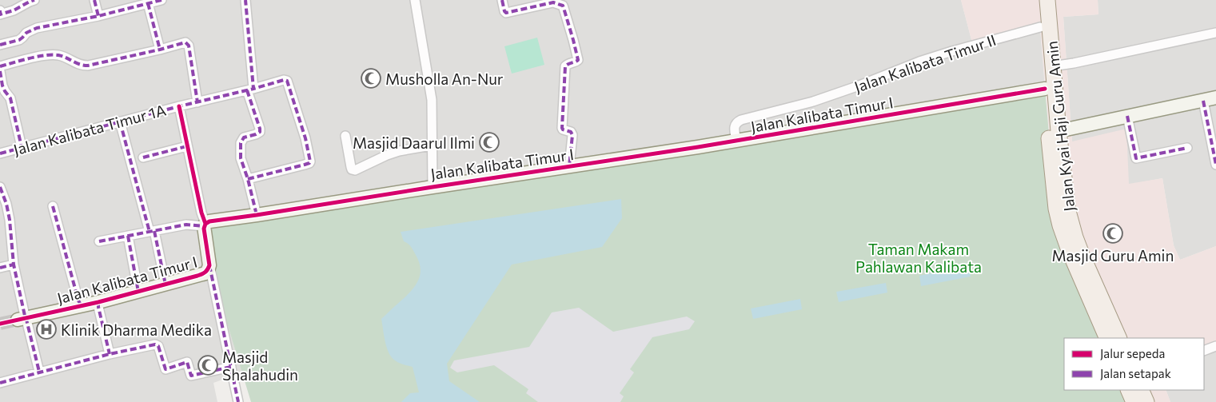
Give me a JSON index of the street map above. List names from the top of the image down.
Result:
{
  "streets": {
    "main road": ["Jalan Kyai Haji Guru Amin"],
    "street": ["Jalan Kalibata Timur II", "Jalan Kalibata Timur I", "Jalan Kalibata Timur 1A"]
  },
  "crossings": [
    ["Jalan Kalibata Timur II", "Jalan Kalibata Timur I"],
    ["Jalan Kalibata Timur II", "Jalan Kyai Haji Guru Amin"],
    ["Jalan Kalibata Timur I", "Jalan Kyai Haji Guru Amin"]
  ],
  "parks": ["Taman Makam Pahlawan Kalibata"],
  "places": {
    "mosque": [
      "Musholla An-Nur",
      "Masjid Daarul Ilmi",
      "Masjid Guru Amin",
      "Masjid Shalahudin"
    ],
    "hospital": ["Klinik Dharma Medika"]
  },
  "legend": ["Jalur sepeda", "Jalan setapak"]
}
